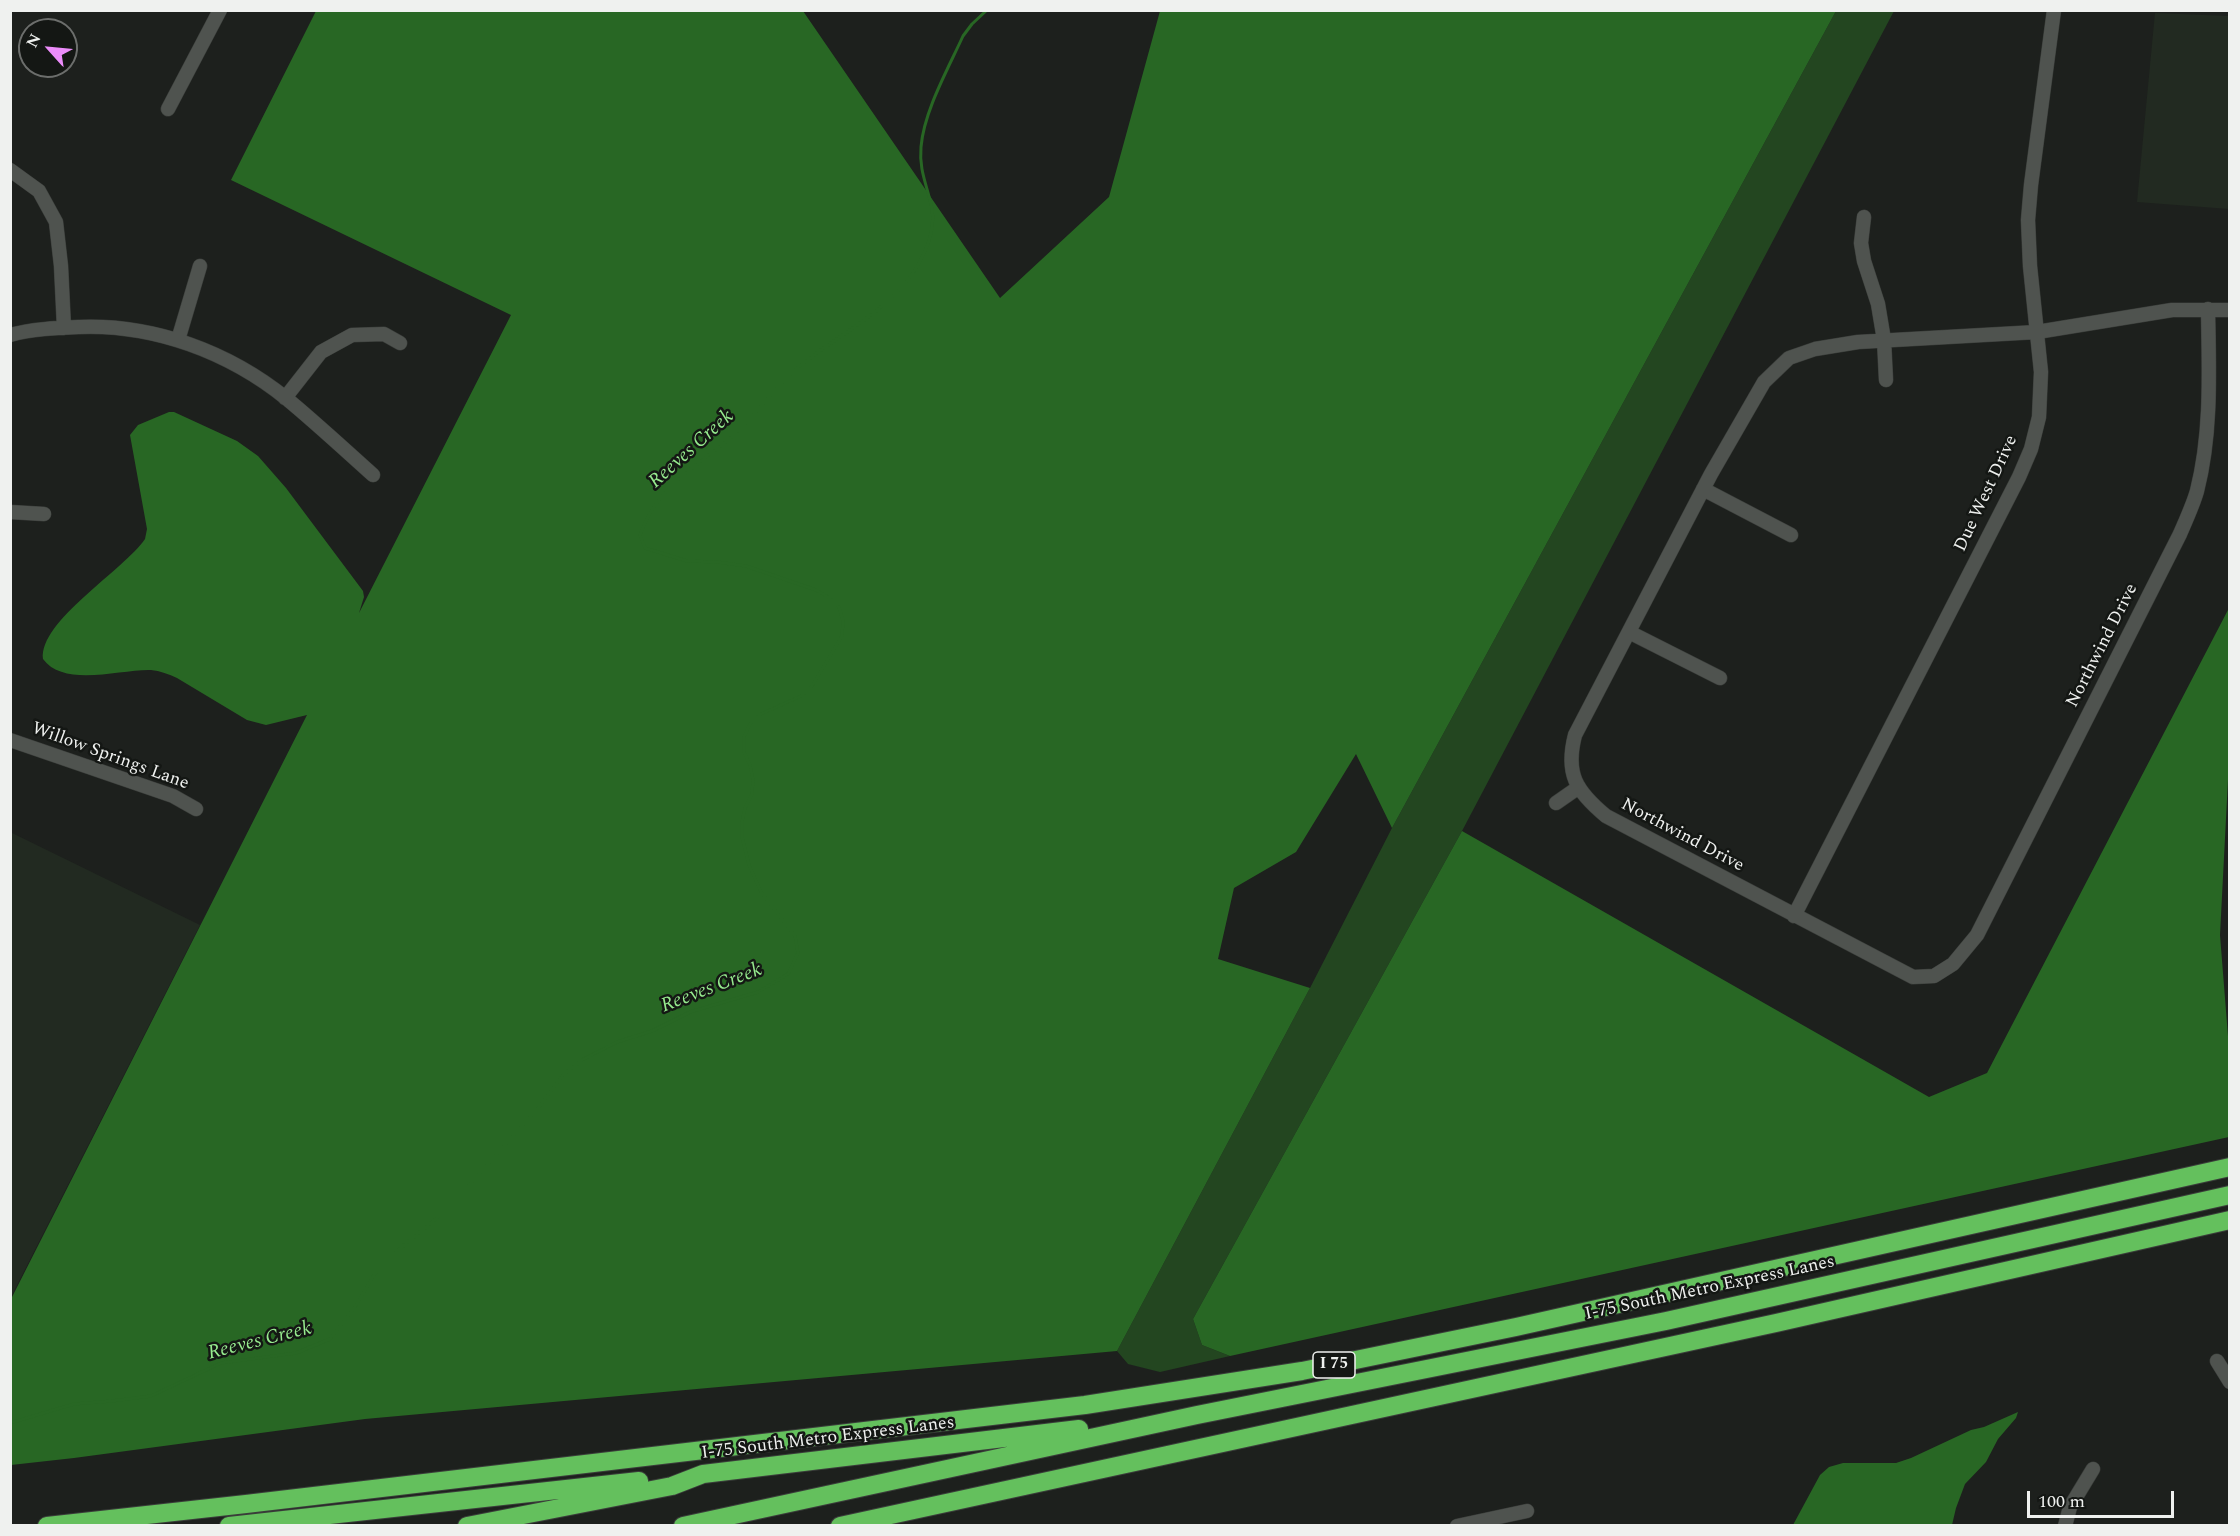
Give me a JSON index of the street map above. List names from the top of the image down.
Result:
{
  "streets": {
    "highway": ["I-75 South Metro Express Lanes", "I 75"],
    "street": ["Due West Drive", "Northwind Drive", "Willow Springs Lane"]
  },
  "crossings": [
    ["Due West Drive", "Northwind Drive"]
  ],
  "water": ["Reeves Creek"],
  "scale_bar": "100 m",
  "north": "top left"
}
